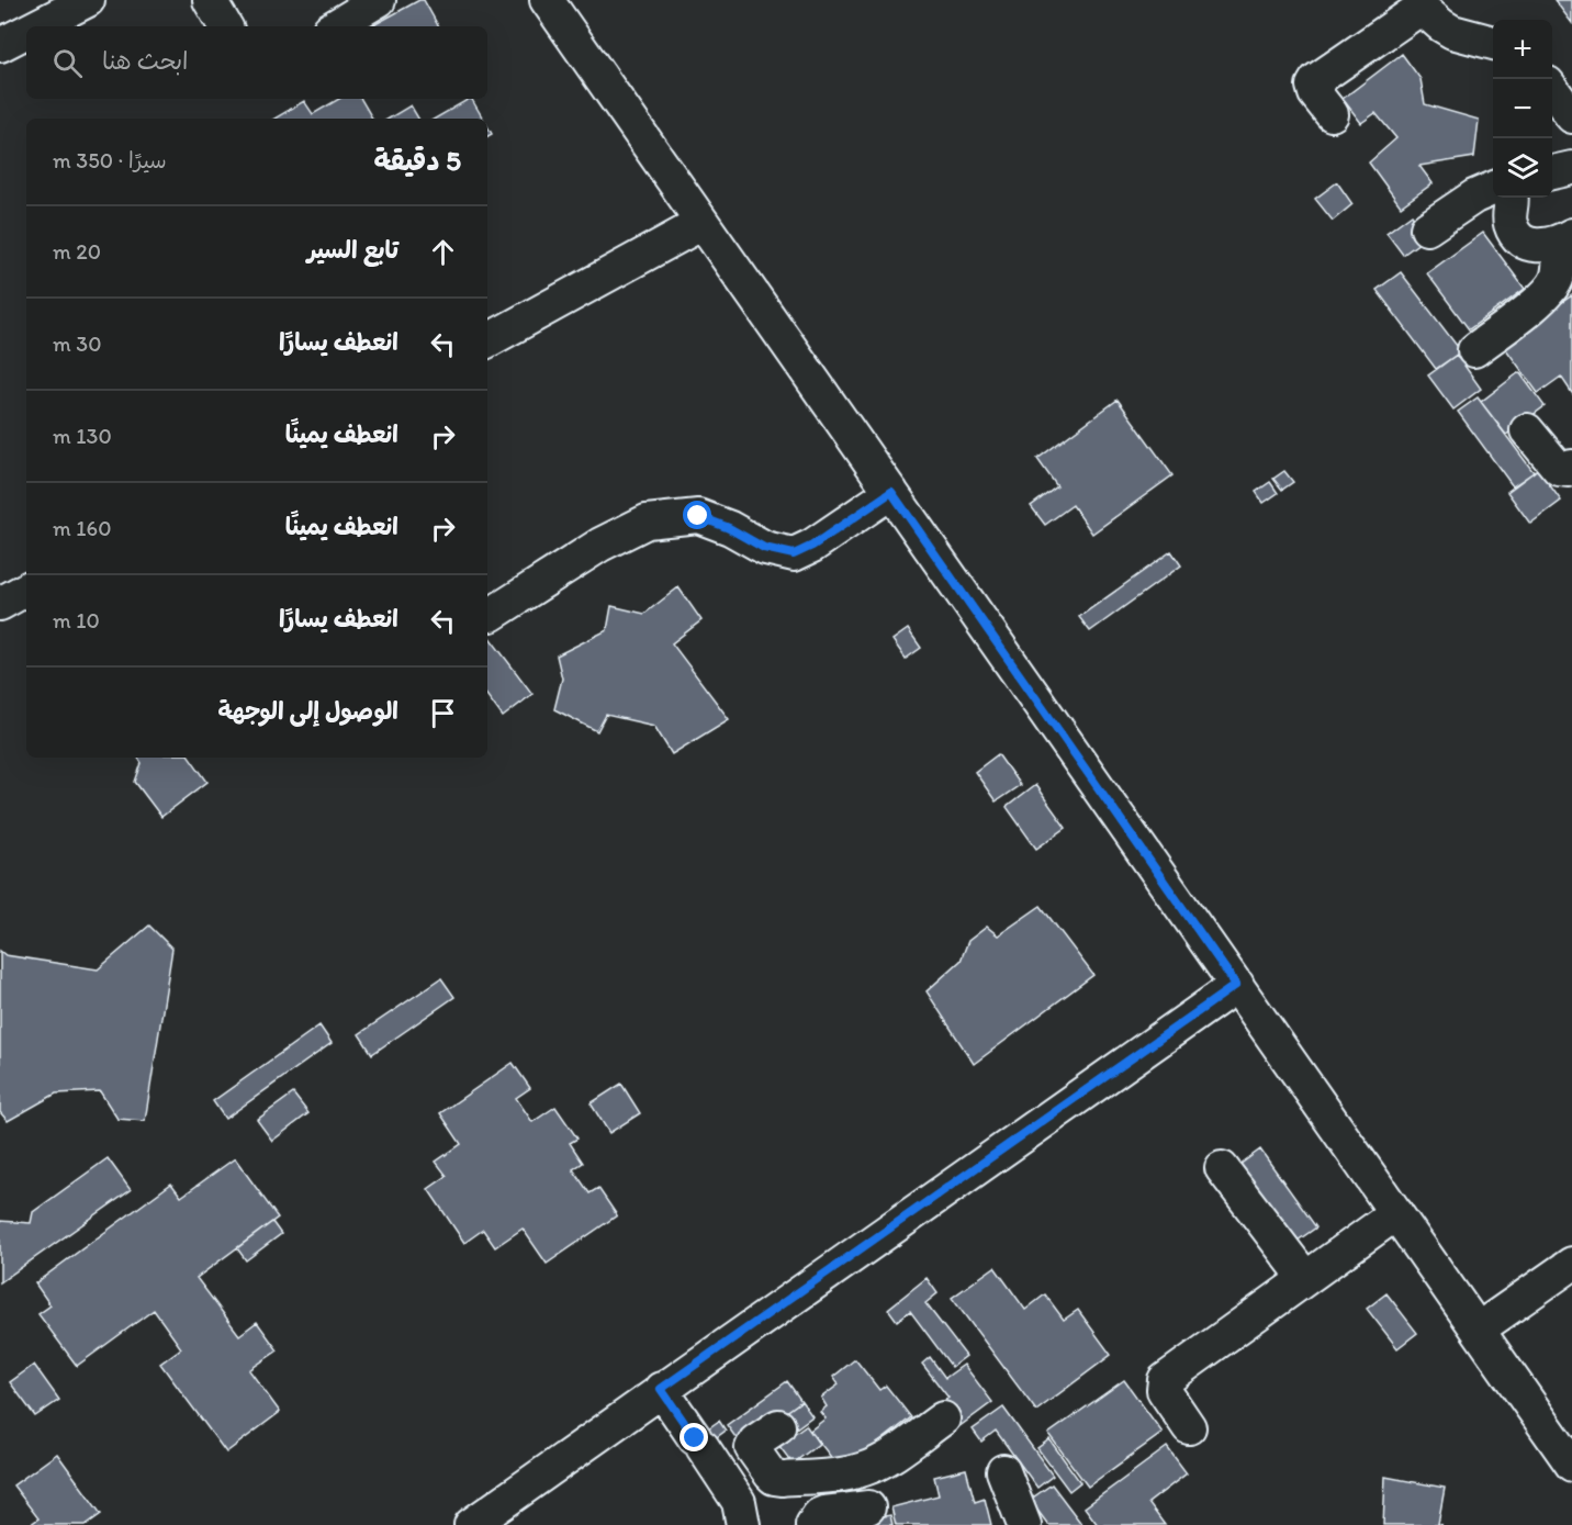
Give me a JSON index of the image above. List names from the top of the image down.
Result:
{
  "page": {
    "map_buttons": ["+", "−"],
    "search": "ابحث هنا",
    "heading": ["5 دقيقة", "سيرًا · 350 m"],
    "list": [
      ["تابع السير", "20 m"],
      ["انعطف يسارًا", "30 m"],
      ["انعطف يمينًا", "130 m"],
      ["انعطف يمينًا", "160 m"],
      ["انعطف يسارًا", "10 m"],
      "الوصول إلى الوجهة"
    ]
  }
}
